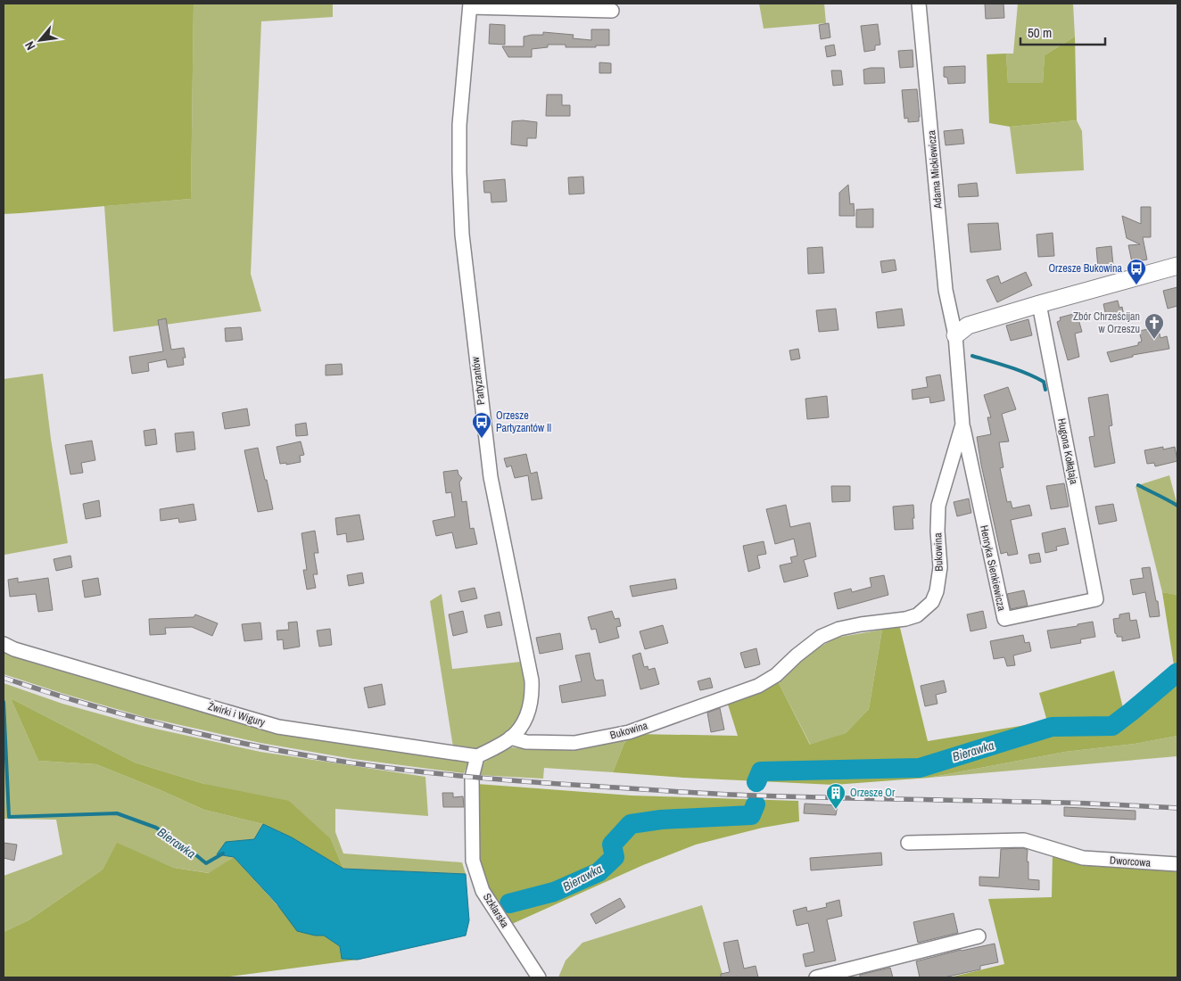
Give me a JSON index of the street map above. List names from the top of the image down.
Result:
{
  "streets": {
    "street": [
      "Adama Mickiewicza",
      "Partyzantów",
      "Hugona Kołłątaja",
      "Bukowina",
      "Henryka Sienkiewicza",
      "Żwirki i Wigury",
      "Dworcowa",
      "Szklarska"
    ]
  },
  "crossings": [
    ["Adama Mickiewicza", "Bukowina"],
    ["Partyzantów", "Bukowina"],
    ["Partyzantów", "Żwirki i Wigury"],
    ["Partyzantów", "Szklarska"],
    ["Hugona Kołłątaja", "Henryka Sienkiewicza"],
    ["Bukowina", "Henryka Sienkiewicza"],
    ["Żwirki i Wigury", "Szklarska"]
  ],
  "water": ["Bierawka"],
  "places": {
    "bus stop": ["Orzesze Bukowina", "Orzesze Partyzantów II"],
    "church": ["Zbór Chrześcijan w Orzeszu"],
    "building": ["Orzesze Or"]
  },
  "scale_bar": "50 m",
  "north": "bottom left"
}
